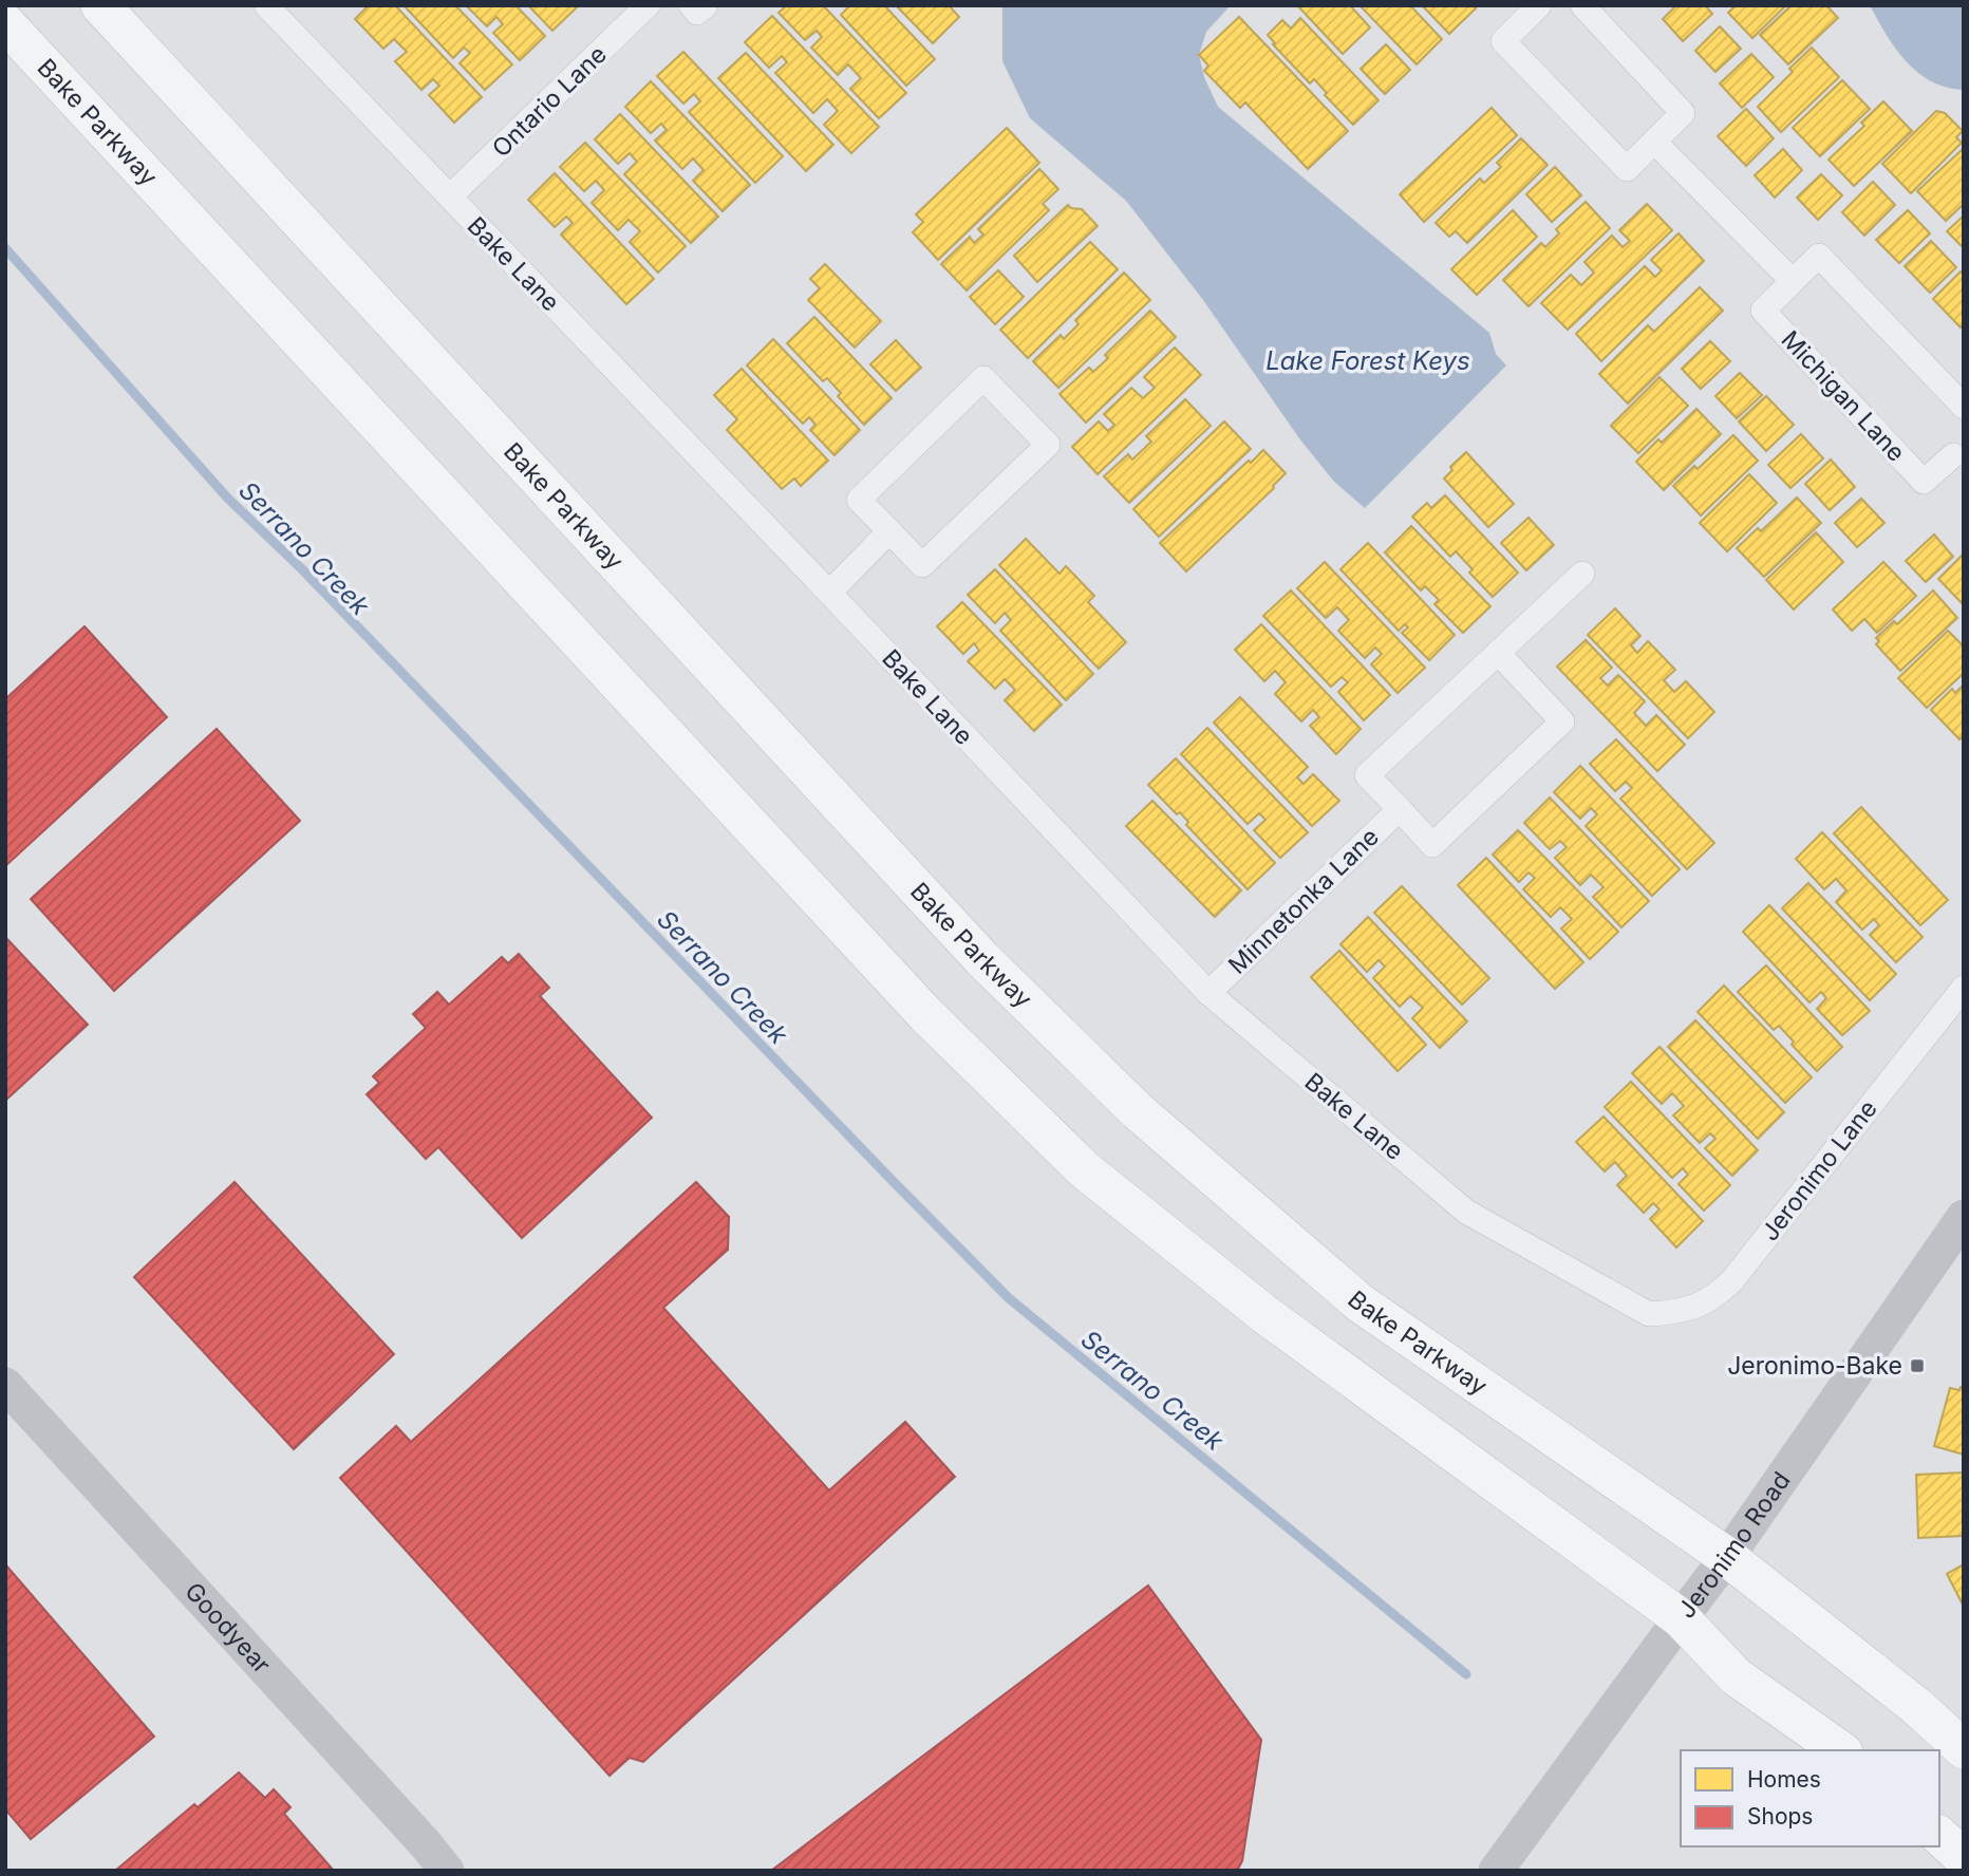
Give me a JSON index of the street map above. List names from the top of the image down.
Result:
{
  "streets": {
    "main road": ["Bake Parkway", "Jeronimo Road", "Goodyear"],
    "street": [
      "Ontario Lane",
      "Bake Lane",
      "Michigan Lane",
      "Minnetonka Lane",
      "Jeronimo Lane"
    ]
  },
  "crossings": [
    ["Ontario Lane", "Bake Lane"],
    ["Bake Parkway", "Jeronimo Road"],
    ["Bake Lane", "Minnetonka Lane"],
    ["Bake Lane", "Jeronimo Lane"]
  ],
  "water": ["Lake Forest Keys", "Serrano Creek"],
  "places": {
    "transit": ["Jeronimo-Bake"]
  },
  "legend": ["Homes", "Shops"]
}
